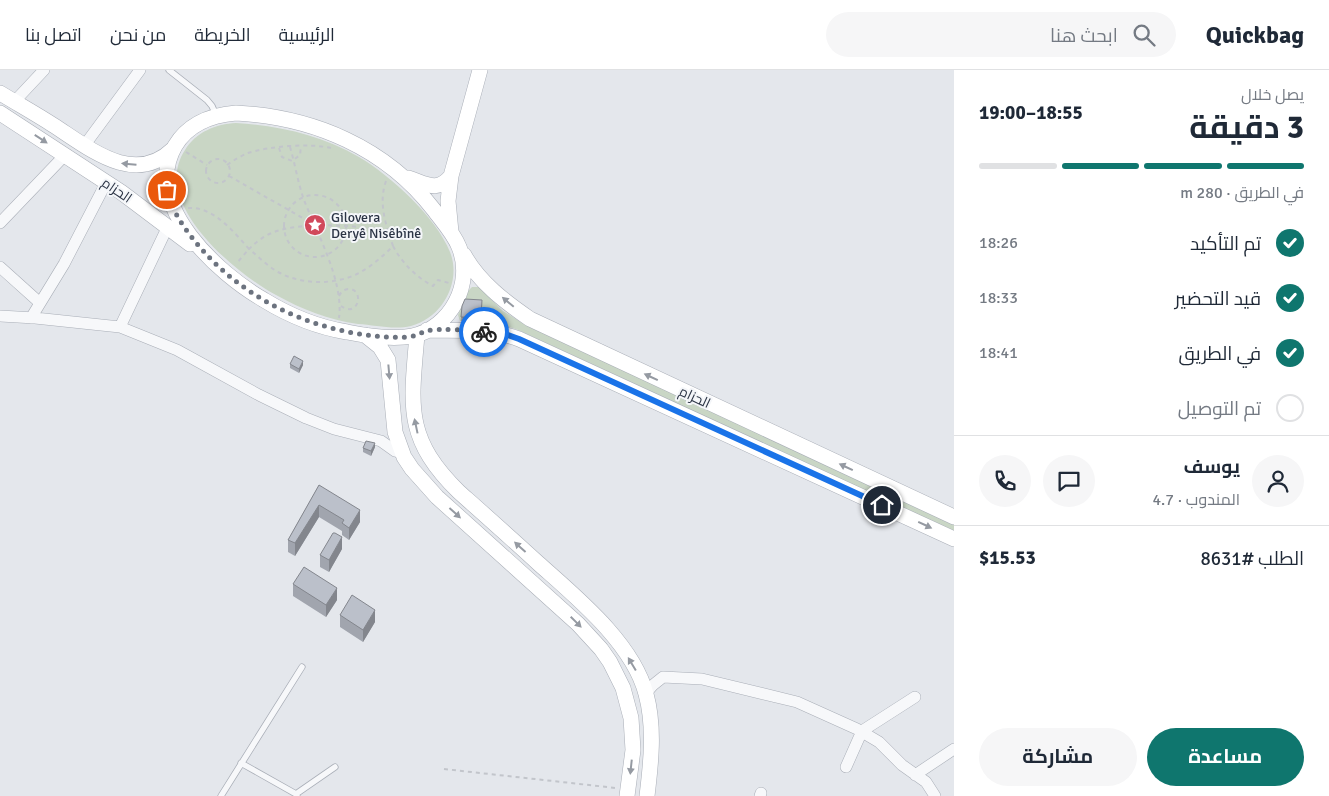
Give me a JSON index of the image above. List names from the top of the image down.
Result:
{
  "streets": {
    "main road": ["الحزام"]
  },
  "places": {
    "place": ["Gilovera Deryê Nisêbînê"]
  },
  "page": {
    "header": "Quickbag",
    "search": "ابحث هنا",
    "nav": [
      "الرئيسية",
      "الخريطة",
      "من نحن",
      "اتصل بنا"
    ],
    "heading": ["3 دقيقة", "يصل خلال", "18:55–19:00"],
    "panel": [
      "يوسف",
      "المندوب · 4.7",
      "الطلب #8631",
      "$15.53"
    ],
    "bar": "في الطريق · 280 m",
    "list": [
      ["تم التأكيد", "18:26"],
      ["قيد التحضير", "18:33"],
      ["في الطريق", "18:41"],
      "تم التوصيل"
    ],
    "buttons": ["مساعدة", "مشاركة"]
  }
}
